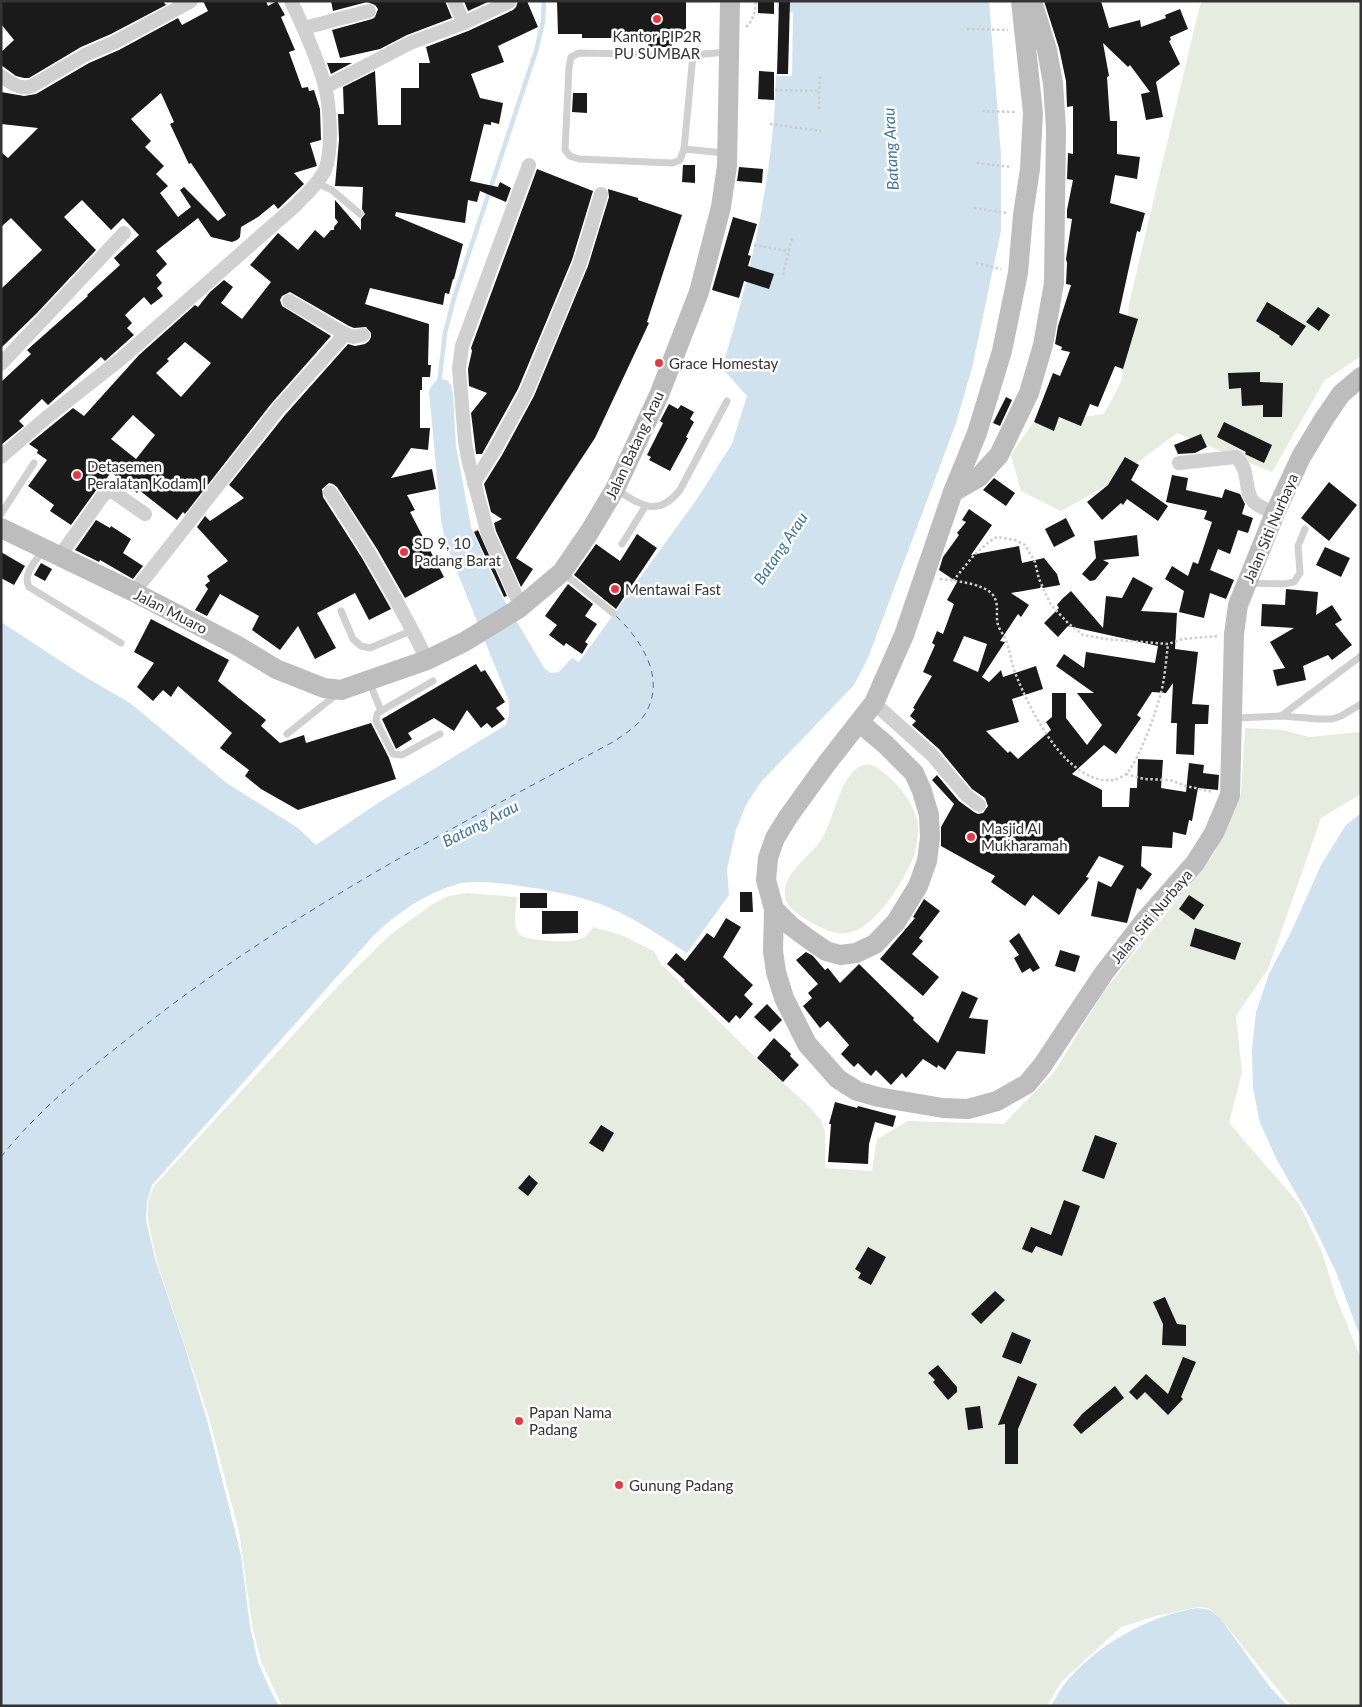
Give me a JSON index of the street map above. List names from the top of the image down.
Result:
{
  "streets": {
    "street": ["Jalan Batang Arau", "Jalan Siti Nurbaya", "Jalan Muaro"]
  },
  "crossings": [
    ["Jalan Batang Arau", "Jalan Muaro"]
  ],
  "water": ["Batang Arau"],
  "places": [
    "Kantor PIP2R PU SUMBAR",
    "Grace Homestay",
    "Detasemen Peralatan Kodam I",
    "SD 9, 10 Padang Barat",
    "Mentawai Fast",
    "Masjid Al Mukharamah",
    "Papan Nama Padang",
    "Gunung Padang"
  ]
}
